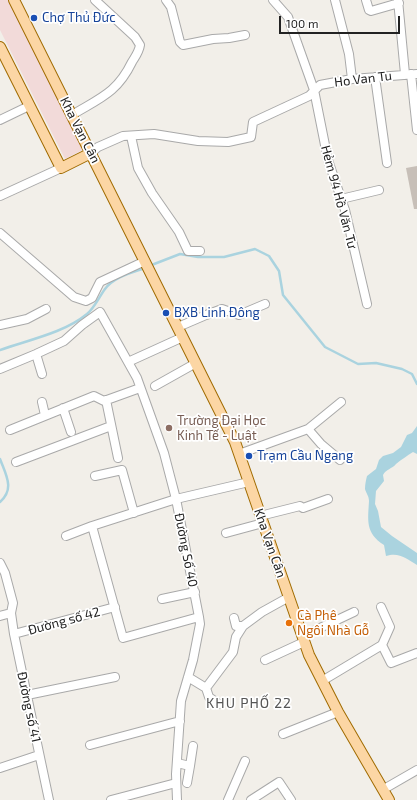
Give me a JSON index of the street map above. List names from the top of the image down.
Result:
{
  "streets": {
    "main road": ["Kha Vạn Cân"],
    "street": [
      "Ho Van Tu",
      "Hẻm 94 Hồ Văn Tư",
      "Đường Số 40",
      "Đường số 42",
      "Đường số 41"
    ]
  },
  "crossings": [
    ["Ho Van Tu", "Hẻm 94 Hồ Văn Tư"],
    ["Đường Số 40", "Đường số 42"],
    ["Đường số 42", "Đường số 41"]
  ],
  "districts": ["KHU PHỐ 22"],
  "places": [
    "Chợ Thủ Đức",
    "BXB Linh Đông",
    "Trường Đại Học Kinh Tế - Luật",
    "Trạm Cầu Ngang",
    "Cà Phê Ngôi Nhà Gỗ"
  ],
  "scale_bar": "100 m"
}
